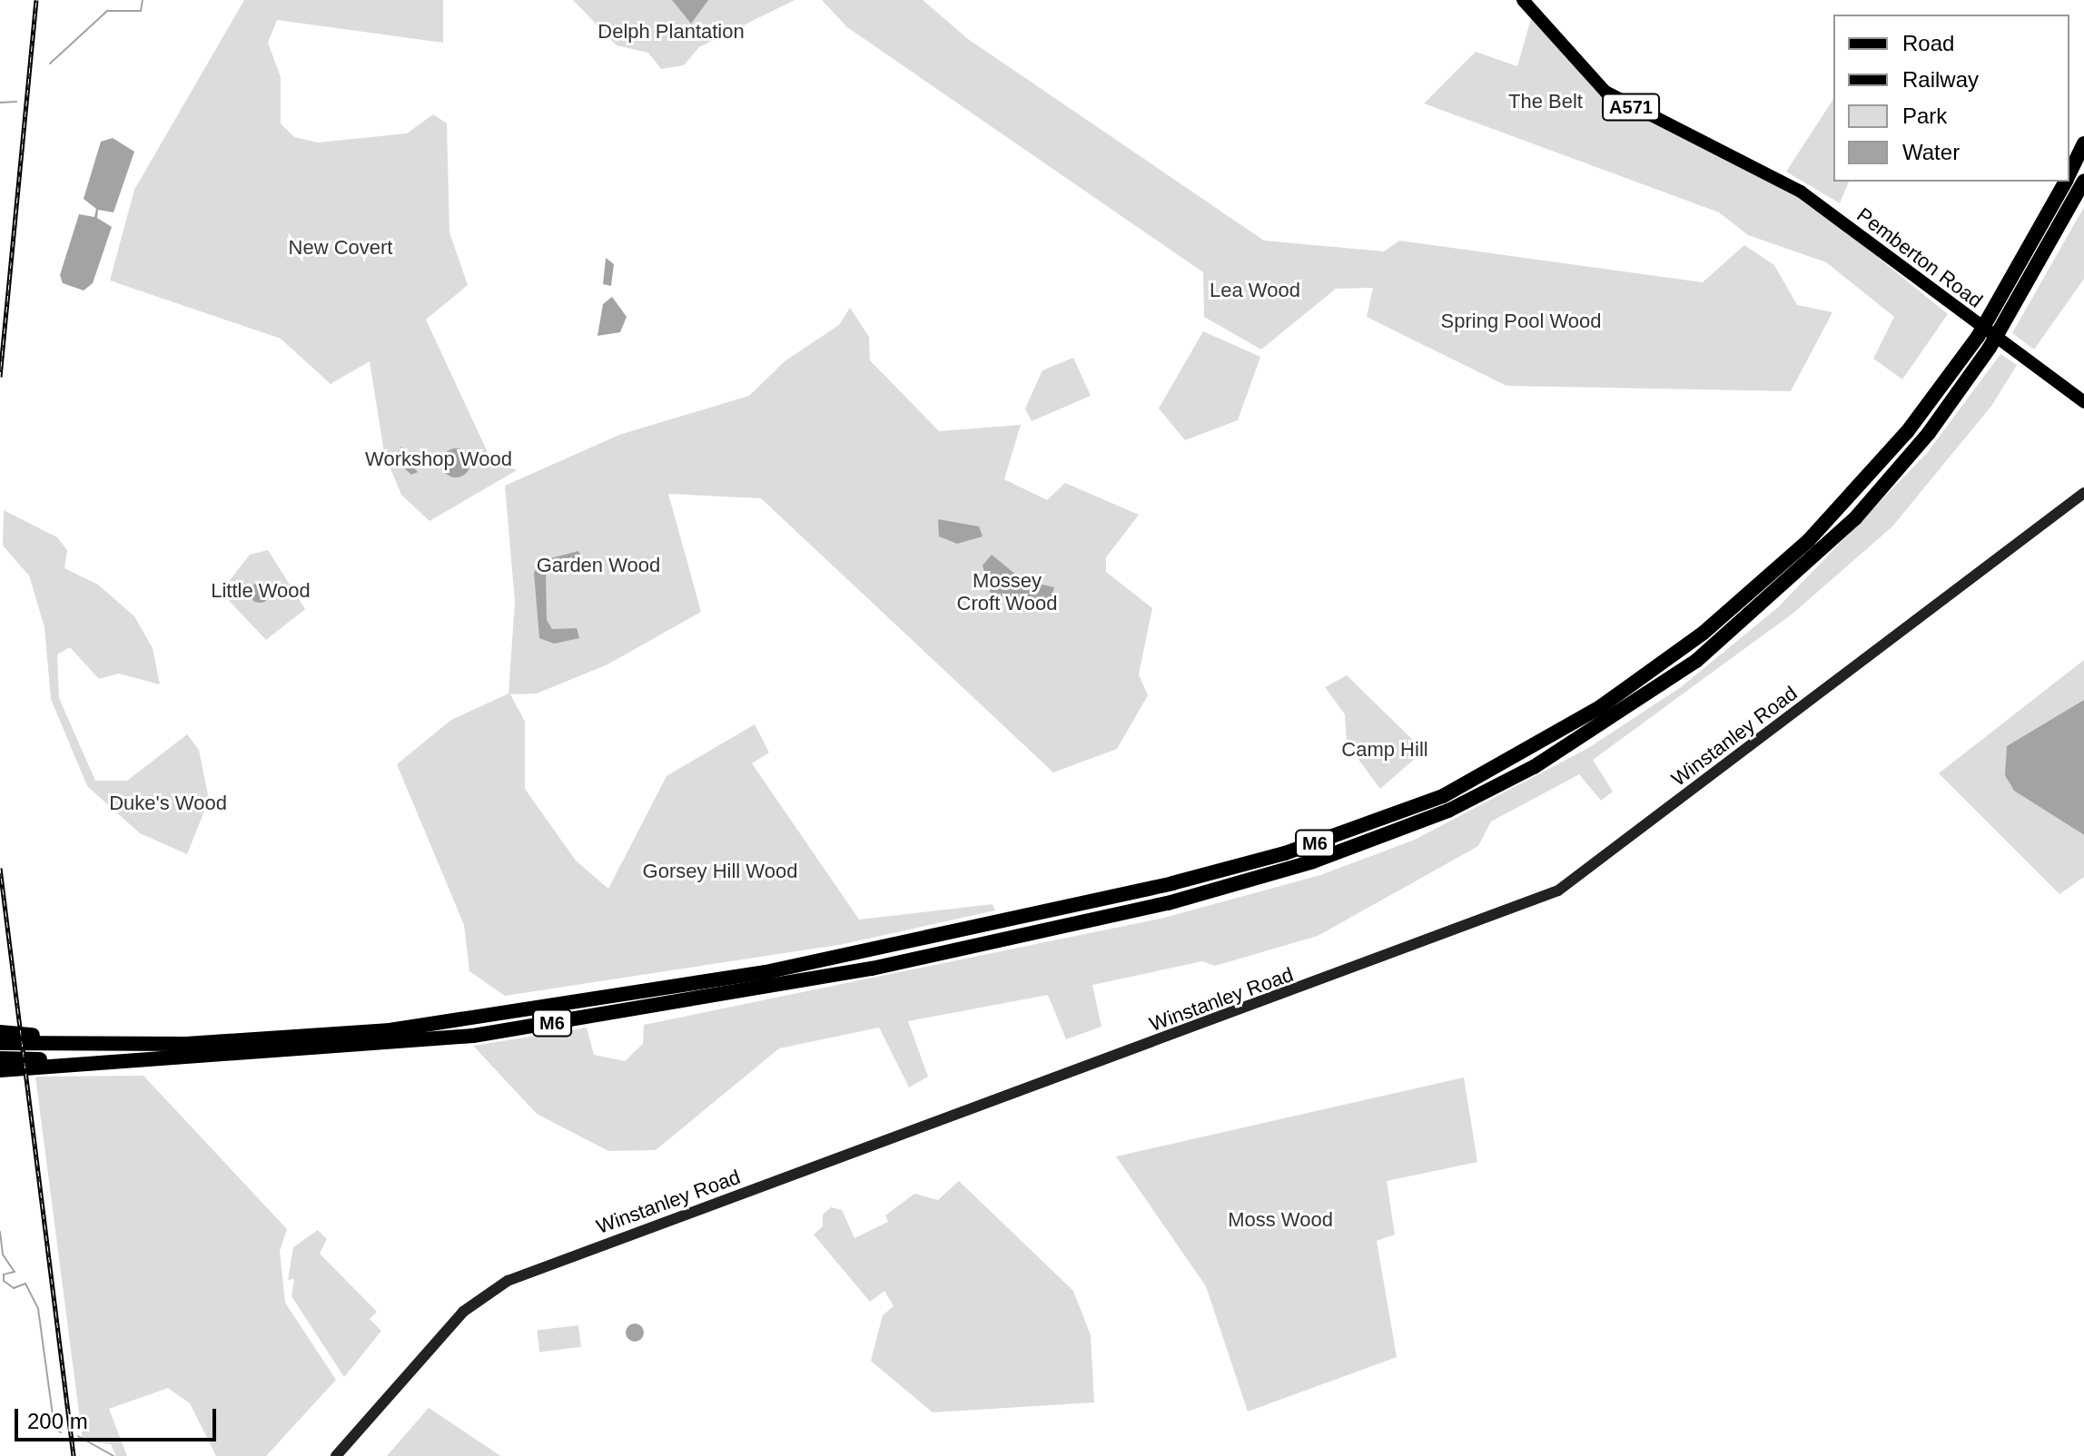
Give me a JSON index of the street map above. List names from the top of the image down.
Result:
{
  "streets": {
    "highway": ["M6"],
    "main road": ["A571", "Pemberton Road"],
    "street": ["Winstanley Road"]
  },
  "parks": [
    "Delph Plantation",
    "The Belt",
    "New Covert",
    "Lea Wood",
    "Spring Pool Wood",
    "Workshop Wood",
    "Garden Wood",
    "Mossey Croft Wood",
    "Little Wood",
    "Camp Hill",
    "Duke's Wood",
    "Gorsey Hill Wood",
    "Moss Wood"
  ],
  "legend": [
    "Road",
    "Railway",
    "Park",
    "Water"
  ],
  "scale_bar": "200 m"
}
